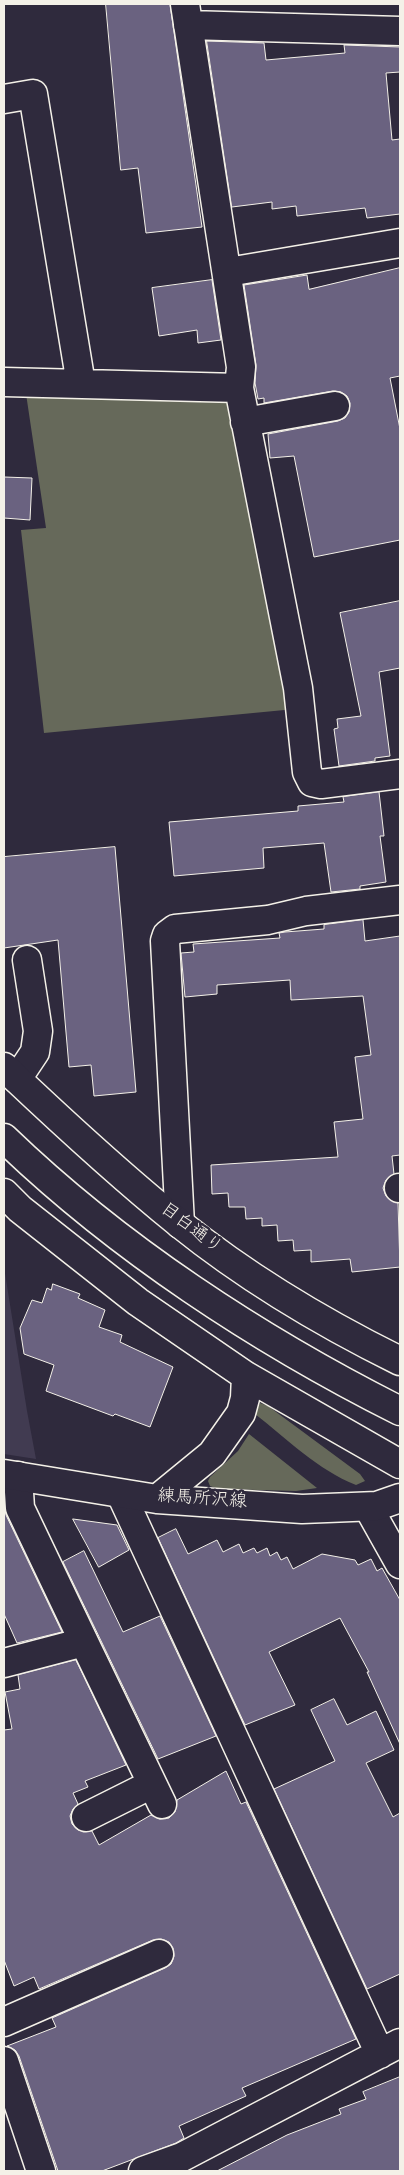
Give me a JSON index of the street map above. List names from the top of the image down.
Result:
{
  "streets": {
    "street": ["目白通り", "練馬所沢線"]
  }
}
